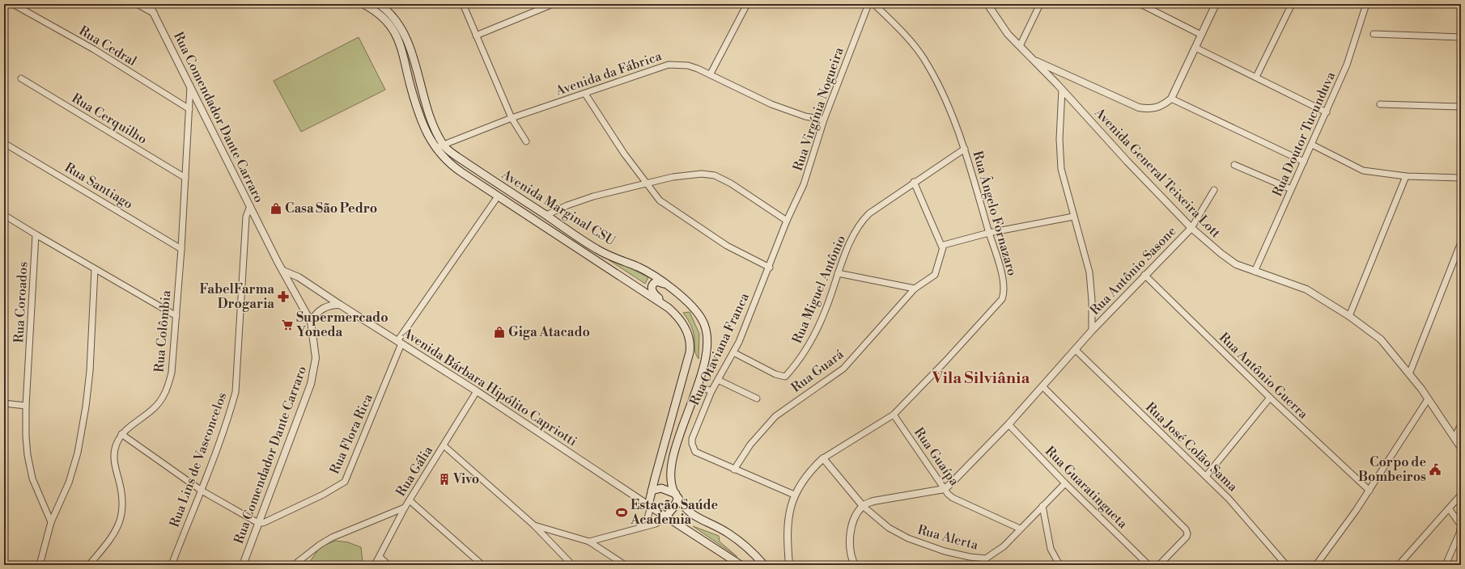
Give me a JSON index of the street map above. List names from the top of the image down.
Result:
{
  "streets": {
    "main road": ["Avenida Marginal CSU"],
    "street": [
      "Rua Cedral",
      "Avenida da Fábrica",
      "Rua Virgínia Nogueira",
      "Rua Comendador Dante Carraro",
      "Rua Cerquilho",
      "Rua Doutor Tucunduva",
      "Avenida General Teixeira Lott",
      "Rua Santiago",
      "Rua Ângelo Fornazaro",
      "Rua Antônio Sasone",
      "Rua Miguel Antônio",
      "Rua Coroados",
      "Rua Colômbia",
      "Rua Otaviana Franca",
      "Rua Guará",
      "Rua Antônio Guerra",
      "Avenida Bárbara Hipólito Capriotti",
      "Rua Flora Rica",
      "Rua José Colão Sama",
      "Rua Guaípa",
      "Rua Lins de Vasconcelos",
      "Rua Gália",
      "Rua Guaratingueta",
      "Rua Alerta"
    ]
  },
  "crossings": [
    ["Rua Cedral", "Rua Colômbia"],
    ["Avenida da Fábrica", "Rua Virgínia Nogueira"],
    ["Avenida da Fábrica", "Avenida Marginal CSU"],
    ["Rua Virgínia Nogueira", "Rua Otaviana Franca"],
    ["Rua Comendador Dante Carraro", "Rua Colômbia"],
    ["Rua Comendador Dante Carraro", "Avenida Bárbara Hipólito Capriotti"],
    ["Rua Comendador Dante Carraro", "Rua Flora Rica"],
    ["Rua Comendador Dante Carraro", "Rua Lins de Vasconcelos"],
    ["Rua Cerquilho", "Rua Colômbia"],
    ["Rua Doutor Tucunduva", "Avenida General Teixeira Lott"],
    ["Avenida General Teixeira Lott", "Rua Antônio Sasone"],
    ["Rua Santiago", "Rua Colômbia"],
    ["Avenida Marginal CSU", "Avenida Bárbara Hipólito Capriotti"],
    ["Avenida Marginal CSU", "Rua Flora Rica"],
    ["Rua Ângelo Fornazaro", "Rua Guaípa"],
    ["Rua Antônio Sasone", "Rua Antônio Guerra"],
    ["Rua Antônio Sasone", "Rua José Colão Sama"],
    ["Rua Antônio Sasone", "Rua Guaípa"],
    ["Rua Antônio Sasone", "Rua Guaratingueta"],
    ["Rua Miguel Antônio", "Rua Otaviana Franca"],
    ["Rua Otaviana Franca", "Rua Guará"],
    ["Avenida Bárbara Hipólito Capriotti", "Rua Flora Rica"],
    ["Avenida Bárbara Hipólito Capriotti", "Rua Gália"],
    ["Rua Guaípa", "Rua Alerta"],
    ["Rua Guaratingueta", "Rua Alerta"]
  ],
  "districts": ["Vila Silviânia"],
  "places": {
    "shop": ["Casa São Pedro", "Giga Atacado"],
    "pharmacy": ["FabelFarma Drogaria"],
    "supermarket": ["Supermercado Yoneda"],
    "public building": ["Corpo de Bombeiros"],
    "building": ["Vivo"],
    "sports": ["Estação Saúde Academia"]
  }
}
